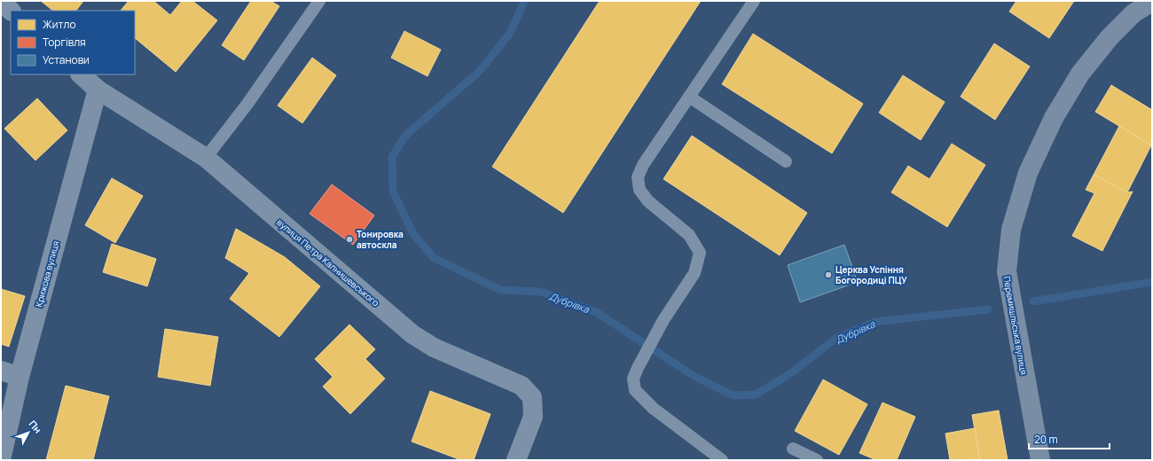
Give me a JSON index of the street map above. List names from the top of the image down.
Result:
{
  "streets": {
    "main road": ["Перемишльська вулиця"],
    "street": ["вулиця Петра Калнишевського", "Крижова вулиця"]
  },
  "crossings": [
    ["вулиця Петра Калнишевського", "Крижова вулиця"]
  ],
  "water": ["Дубрівка"],
  "places": ["Тонировка автоскла", "Церква Успіння Богородиці ПЦУ"],
  "legend": ["Житло", "Торгівля", "Установи"],
  "scale_bar": "20 m",
  "north": "top right"
}
